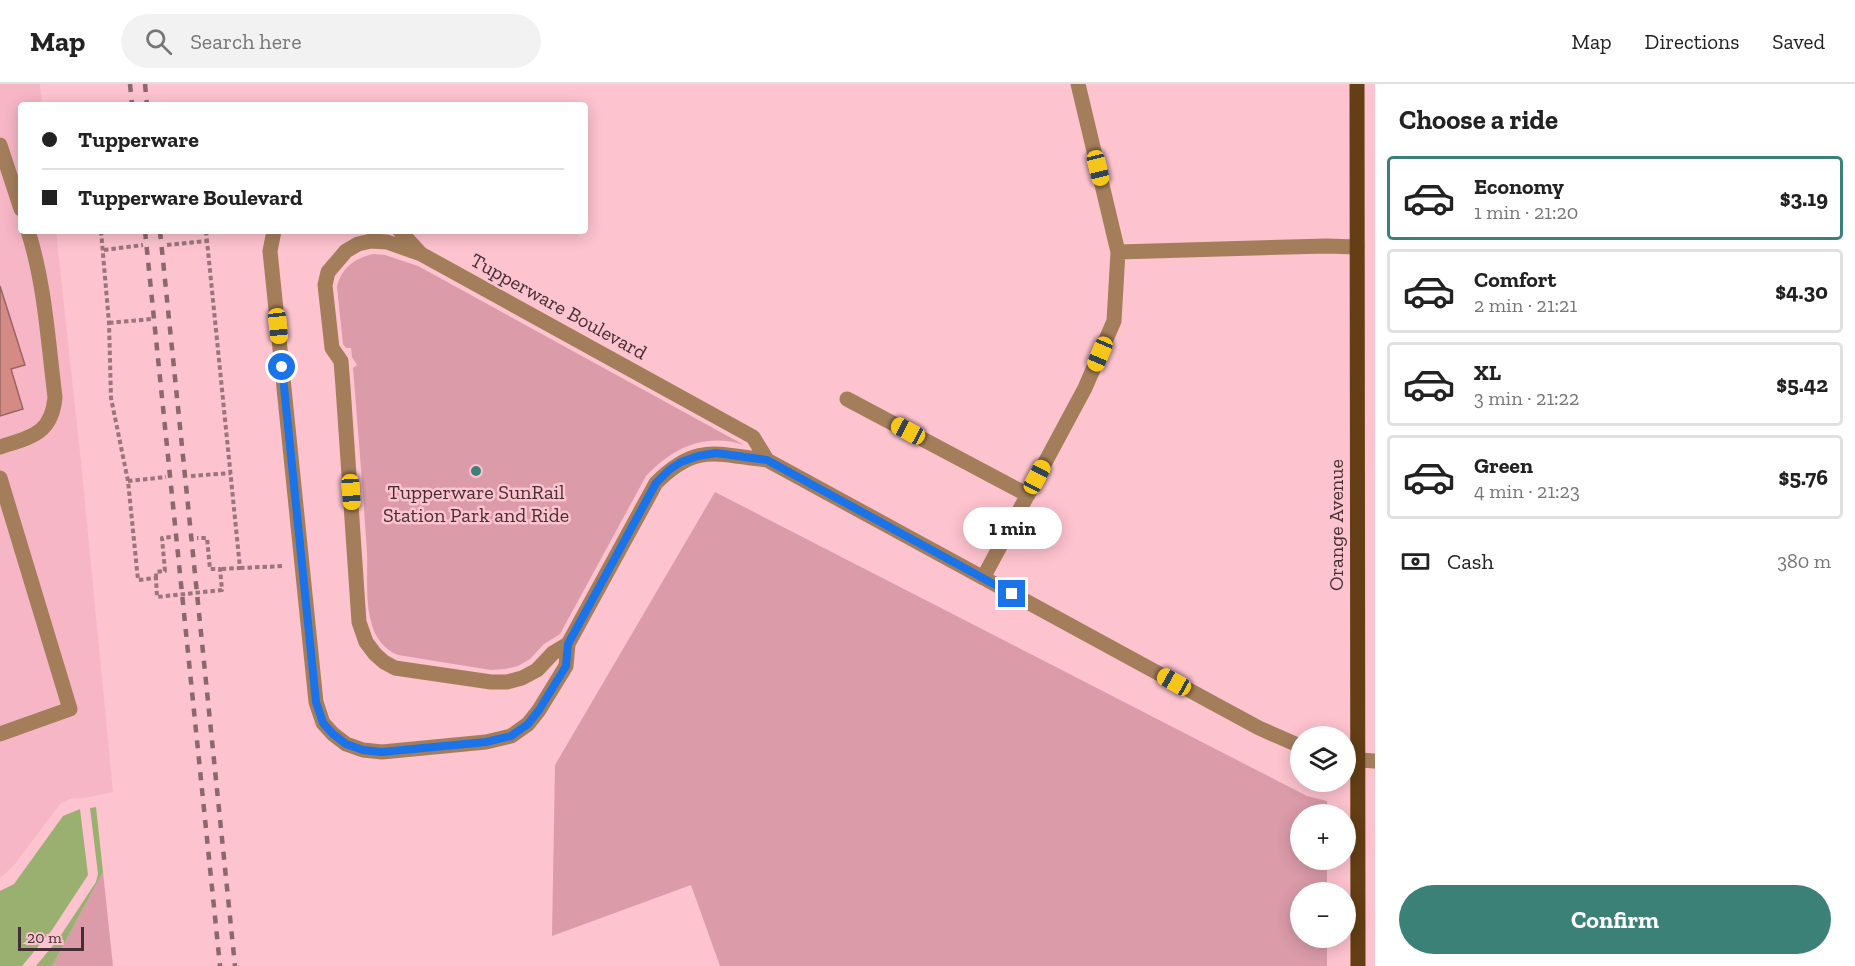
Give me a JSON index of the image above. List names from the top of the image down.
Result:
{
  "streets": {
    "main road": ["Orange Avenue"],
    "street": ["Tupperware Boulevard"]
  },
  "places": ["Tupperware SunRail Station Park and Ride"],
  "scale_bar": "20 m",
  "page": {
    "header": "Map",
    "search": "Search here",
    "nav": ["Map", "Directions", "Saved"],
    "heading": "Choose a ride",
    "banner": ["Tupperware", "Tupperware Boulevard"],
    "list": [
      {
        "name": "Economy",
        "note": "1 min · 21:20",
        "value": "$3.19"
      },
      {
        "name": "Comfort",
        "note": "2 min · 21:21",
        "value": "$4.30"
      },
      {
        "name": "XL",
        "note": "3 min · 21:22",
        "value": "$5.42"
      },
      {
        "name": "Green",
        "note": "4 min · 21:23",
        "value": "$5.76"
      }
    ],
    "bubble": "1 min",
    "pay": ["Cash", "380 m"],
    "map_buttons": ["+", "−"],
    "buttons": "Confirm",
    "scale": "20 m"
  }
}
